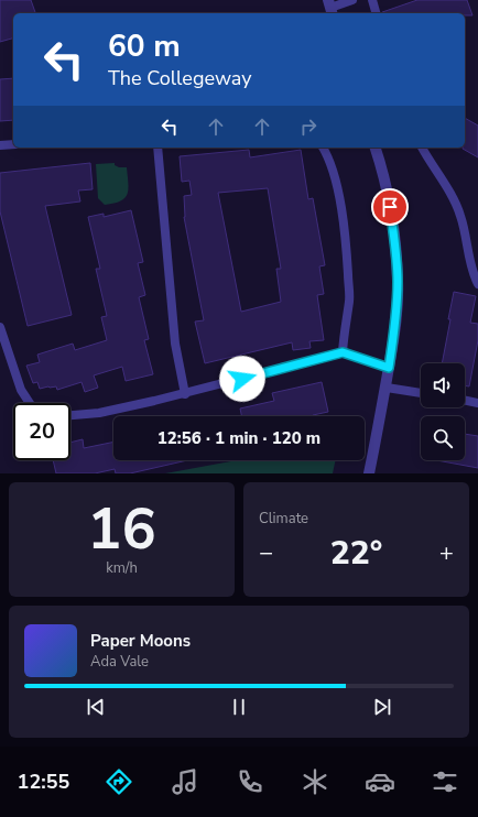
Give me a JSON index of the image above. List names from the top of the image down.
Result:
{
  "page": {
    "turn": ["60 m", "The Collegeway"],
    "limit": "20",
    "trip": "12:56 · 1 min · 120 m",
    "tile": [
      ["16", "km/h"],
      "Climate"
    ],
    "heat": ["−", "22°", "+"],
    "song": ["Paper Moons", "Ada Vale"],
    "tabs": "12:55"
  }
}
